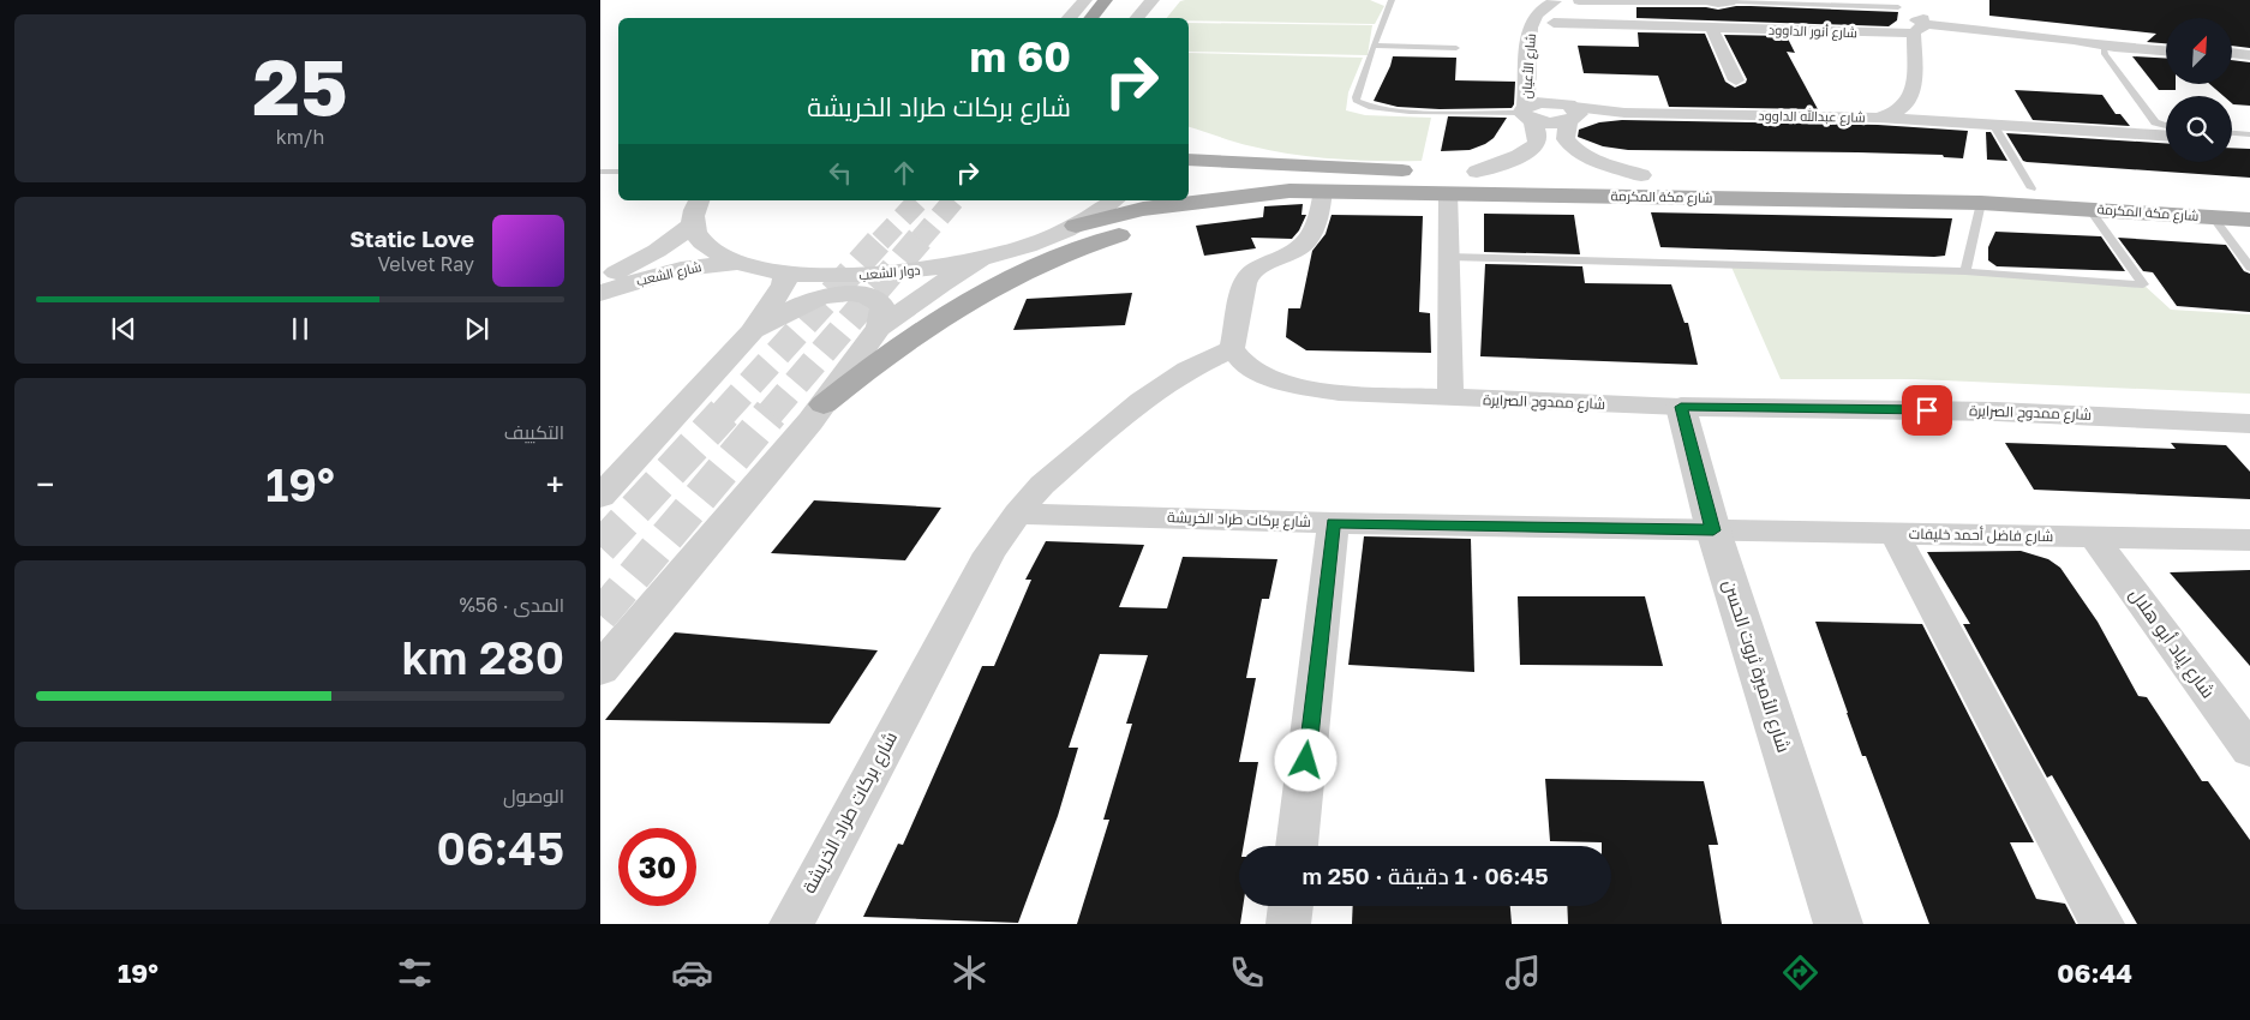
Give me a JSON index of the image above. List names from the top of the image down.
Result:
{
  "streets": {
    "main road": ["شارع مكة المكرمة"],
    "street": [
      "شارع أنور الداوود",
      "شارع الأعيان",
      "شارع عبدالله الداوود",
      "دوار الشعب",
      "شارع الشعب",
      "شارع ممدوح الصرايرة",
      "شارع بركات طراد الخريشة",
      "شارع فاضل أحمد خليفات",
      "شارع إياد أبو هلال",
      "شارع الأميرة ثروت الحسن"
    ]
  },
  "crossings": [
    ["شارع أنور الداوود", "شارع الأعيان"],
    ["شارع أنور الداوود", "شارع عبدالله الداوود"],
    ["شارع الأعيان", "شارع مكة المكرمة"],
    ["شارع مكة المكرمة", "دوار الشعب"],
    ["دوار الشعب", "شارع الشعب"],
    ["شارع ممدوح الصرايرة", "شارع بركات طراد الخريشة"],
    ["شارع ممدوح الصرايرة", "شارع الأميرة ثروت الحسن"],
    ["شارع بركات طراد الخريشة", "شارع فاضل أحمد خليفات"],
    ["شارع بركات طراد الخريشة", "شارع الأميرة ثروت الحسن"],
    ["شارع فاضل أحمد خليفات", "شارع إياد أبو هلال"],
    ["شارع فاضل أحمد خليفات", "شارع الأميرة ثروت الحسن"]
  ],
  "north": "top right",
  "page": {
    "tile": [
      ["25", "km/h"],
      "التكييف",
      ["المدى · 56%", "280 km"],
      ["الوصول", "06:45"]
    ],
    "turn": ["60 m", "شارع بركات طراد الخريشة"],
    "song": ["Static Love", "Velvet Ray"],
    "heat": ["−", "19°", "+"],
    "limit": "30",
    "trip": "06:45 · 1 دقيقة · 250 m",
    "tabs": ["06:44", "19°"]
  }
}
